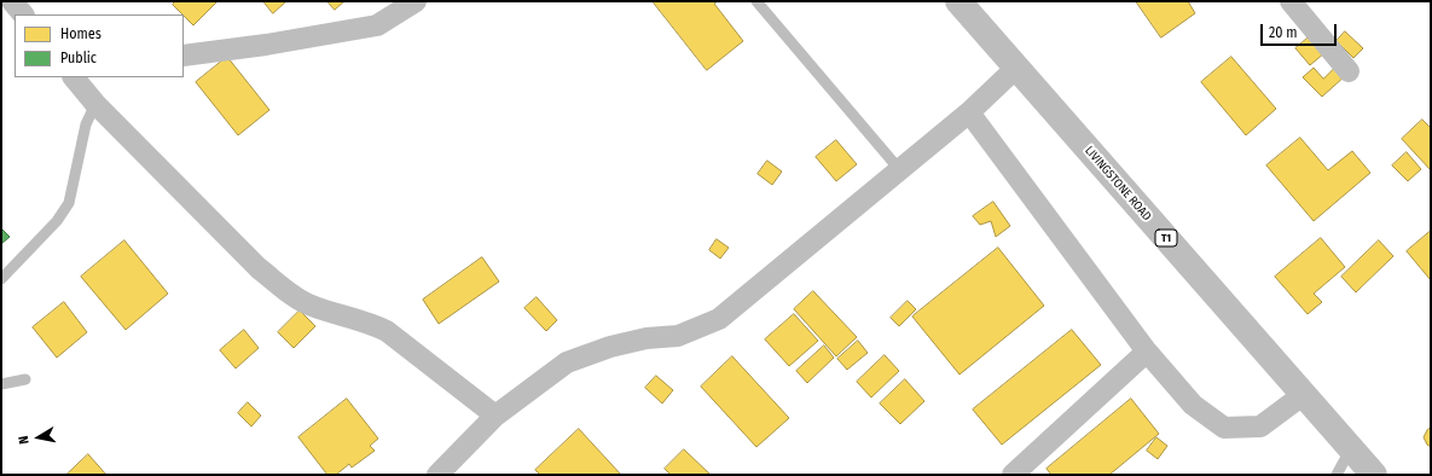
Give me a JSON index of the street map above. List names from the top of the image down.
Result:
{
  "streets": {
    "highway": ["LIVINGSTONE ROAD", "T1"]
  },
  "legend": ["Homes", "Public"],
  "scale_bar": "20 m",
  "north": "left"
}
